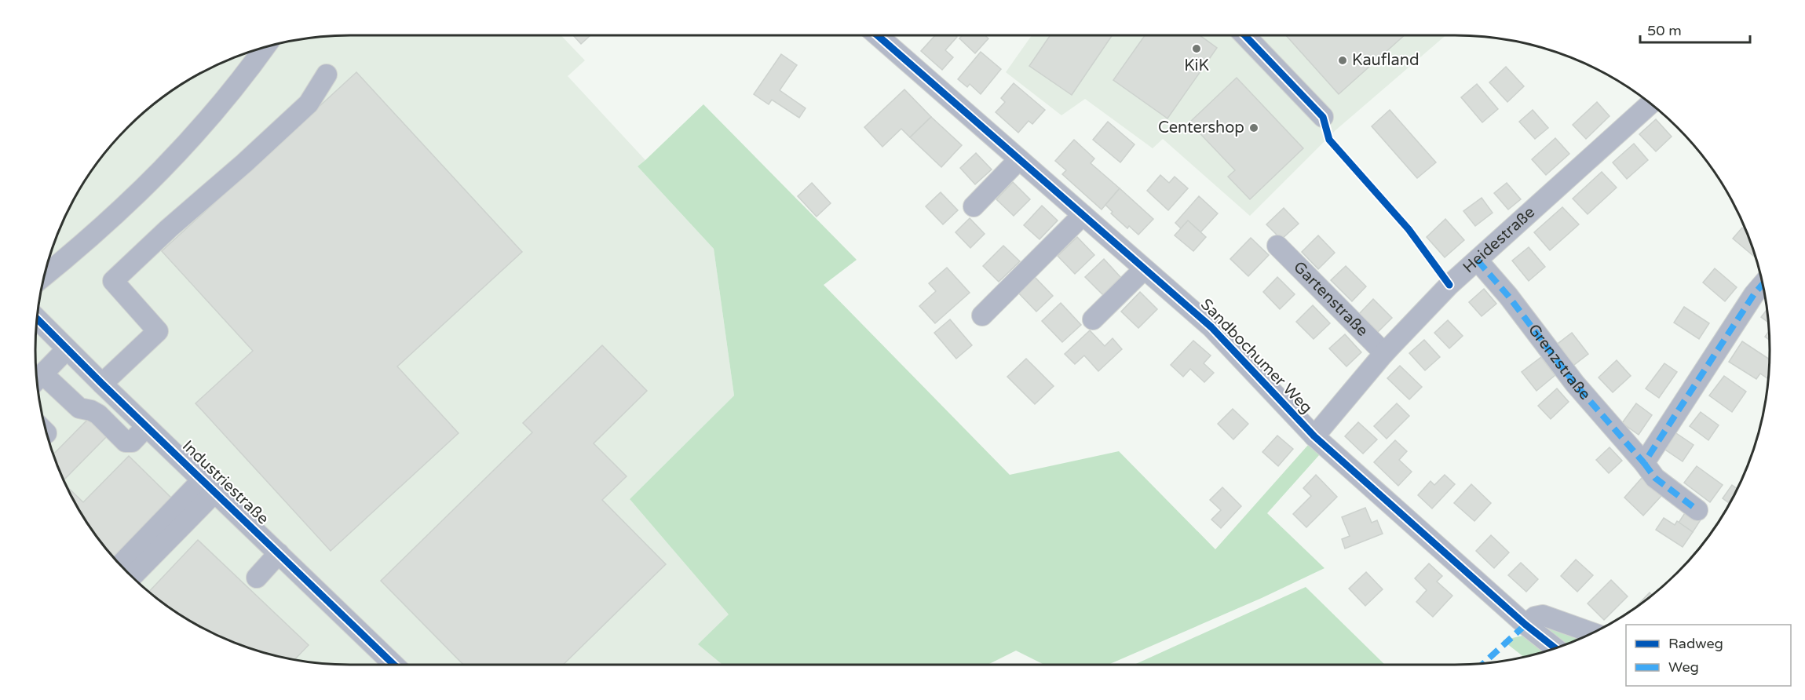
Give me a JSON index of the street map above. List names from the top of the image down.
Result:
{
  "streets": {
    "street": [
      "Heidestraße",
      "Gartenstraße",
      "Sandbochumer Weg",
      "Grenzstraße",
      "Industriestraße"
    ]
  },
  "crossings": [
    ["Heidestraße", "Gartenstraße"],
    ["Heidestraße", "Sandbochumer Weg"],
    ["Heidestraße", "Grenzstraße"]
  ],
  "places": ["KiK", "Kaufland", "Centershop"],
  "legend": ["Radweg", "Weg"],
  "scale_bar": "50 m"
}
